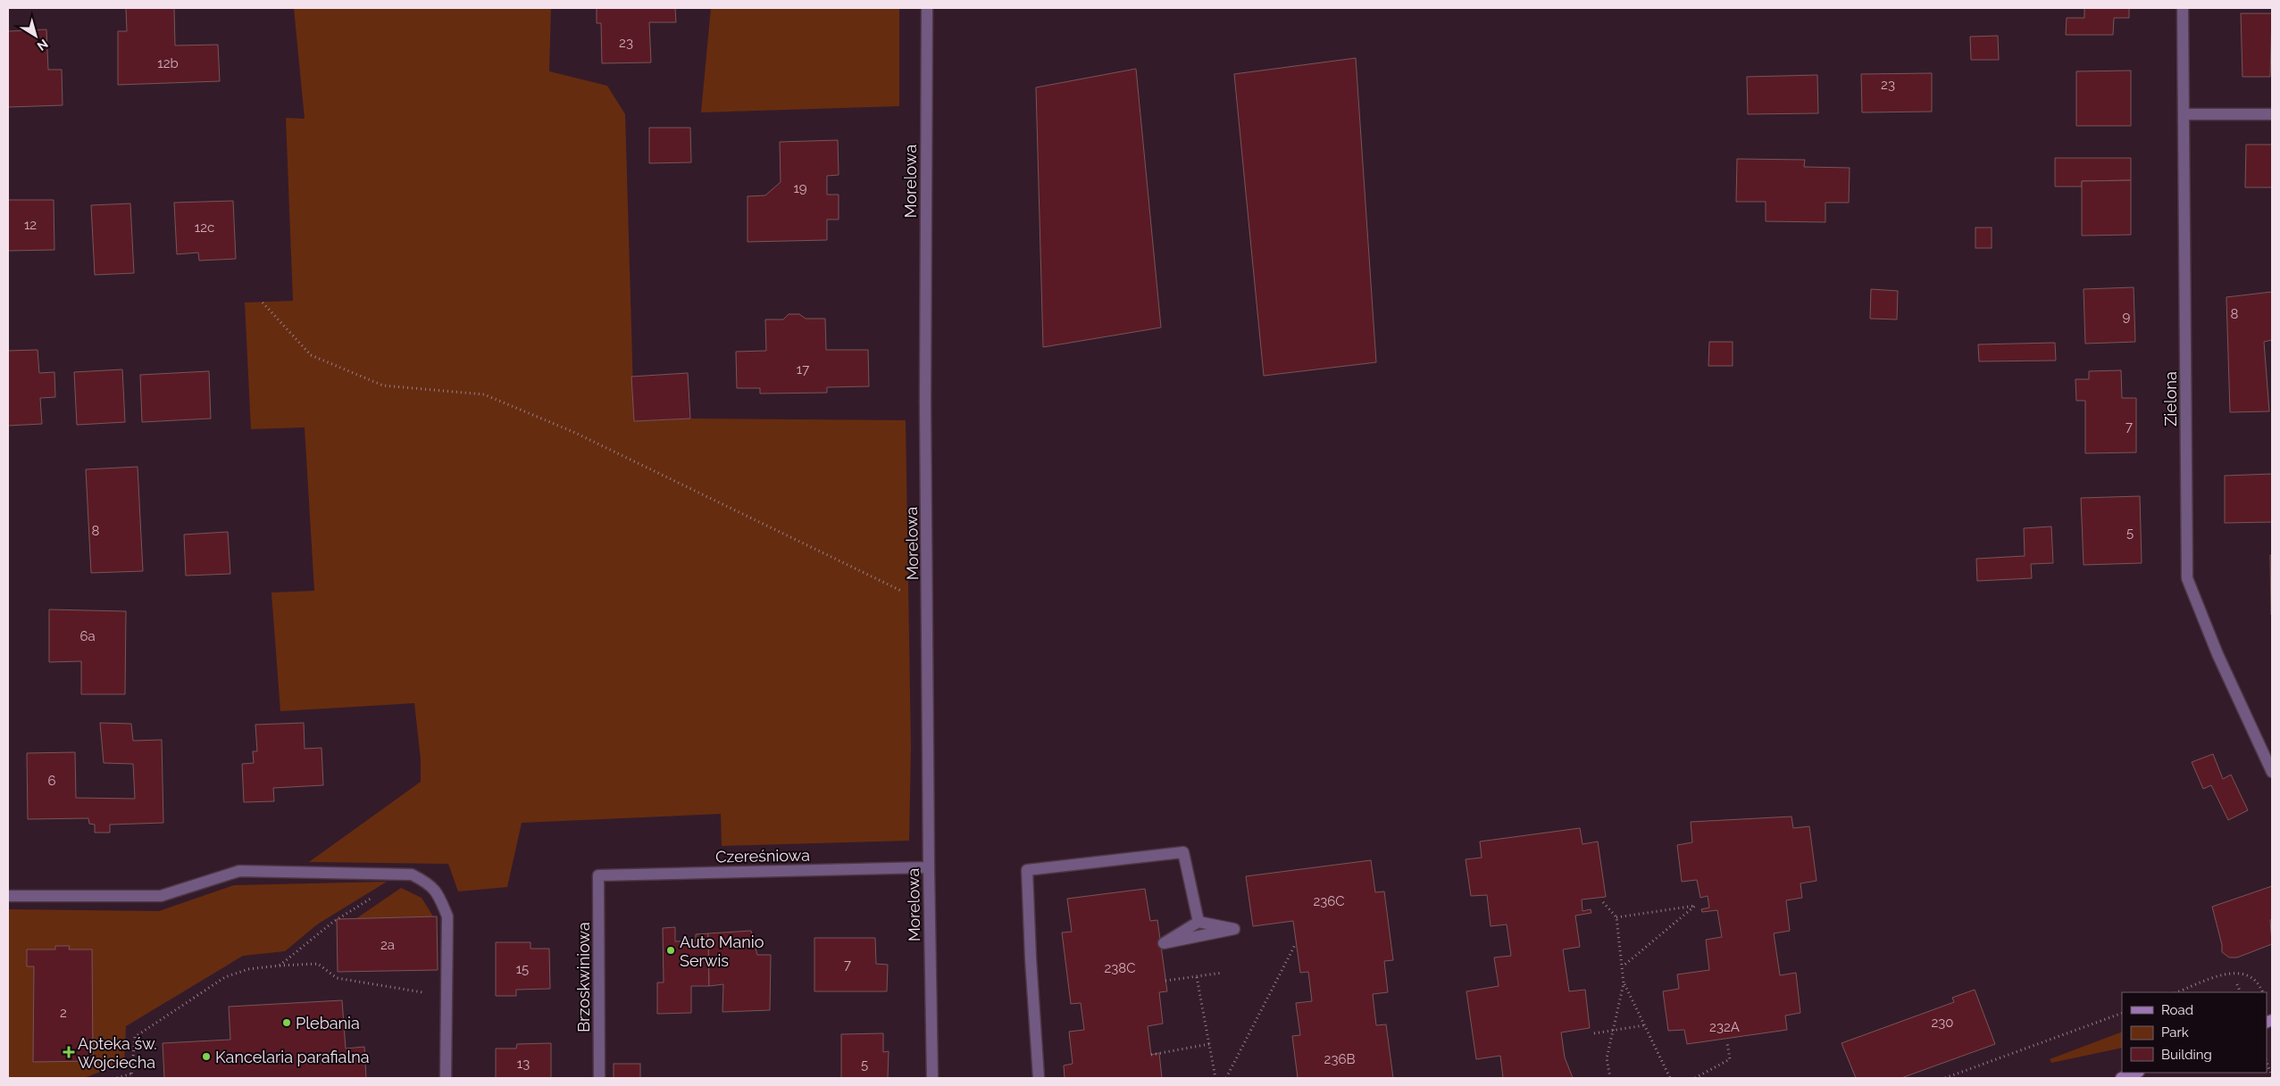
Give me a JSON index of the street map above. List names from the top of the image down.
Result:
{
  "streets": {
    "street": [
      "Morelowa",
      "Zielona",
      "Czereśniowa",
      "Brzoskwiniowa"
    ]
  },
  "crossings": [
    ["Morelowa", "Czereśniowa"],
    ["Czereśniowa", "Brzoskwiniowa"]
  ],
  "places": {
    "other": ["Auto Manio Serwis", "Plebania", "Kancelaria parafialna"],
    "health": ["Apteka św. Wojciecha"]
  },
  "house_numbers": [
    "23",
    "12b",
    "23",
    "19",
    "12",
    "12c",
    "8",
    "9",
    "17",
    "7",
    "8",
    "5",
    "6a",
    "6",
    "236C",
    "2a",
    "7",
    "238C",
    "15",
    "2",
    "230",
    "232A",
    "236B",
    "13",
    "5"
  ],
  "legend": ["Road", "Park", "Building"],
  "north": "bottom right"
}
